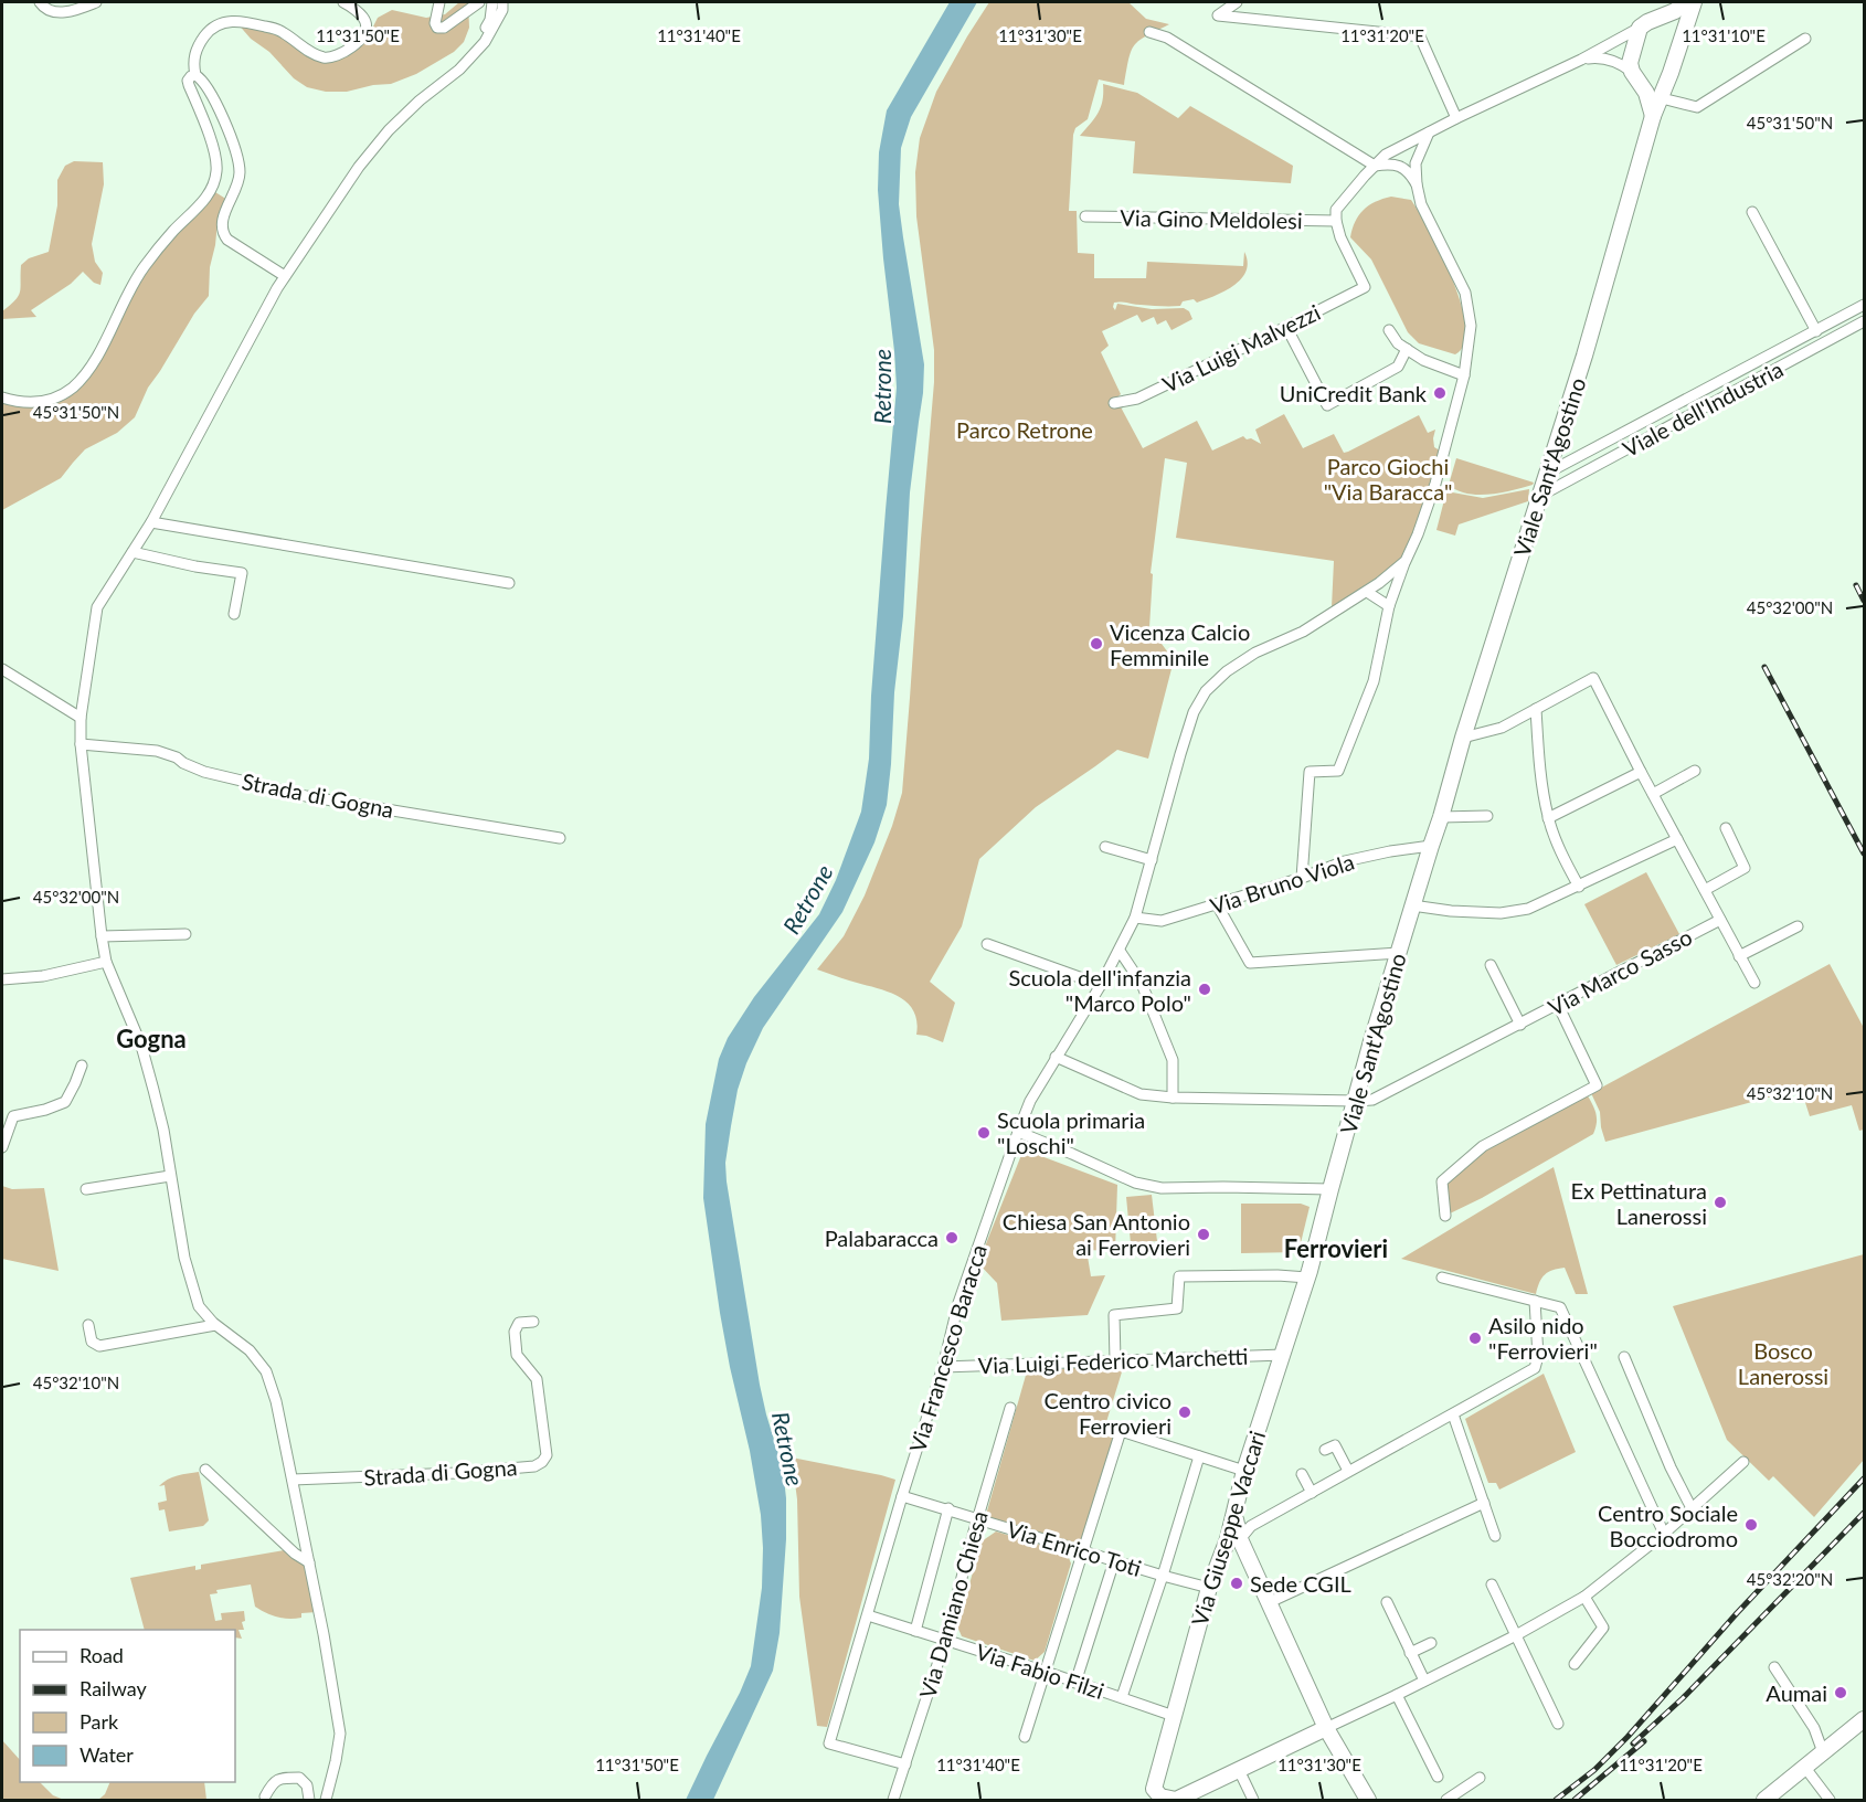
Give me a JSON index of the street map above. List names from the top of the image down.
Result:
{
  "streets": {
    "main road": ["Viale Sant'Agostino", "Via Giuseppe Vaccari"],
    "street": [
      "Via Gino Meldolesi",
      "Via Luigi Malvezzi",
      "Viale dell'Industria",
      "Strada di Gogna",
      "Via Bruno Viola",
      "Via Marco Sasso",
      "Via Francesco Baracca",
      "Via Luigi Federico Marchetti",
      "Via Enrico Toti",
      "Via Damiano Chiesa",
      "Via Fabio Filzi"
    ]
  },
  "crossings": [
    ["Via Gino Meldolesi", "Via Luigi Malvezzi"],
    ["Viale dell'Industria", "Viale Sant'Agostino"],
    ["Viale Sant'Agostino", "Via Bruno Viola"],
    ["Viale Sant'Agostino", "Via Marco Sasso"],
    ["Viale Sant'Agostino", "Via Giuseppe Vaccari"],
    ["Via Bruno Viola", "Via Francesco Baracca"],
    ["Via Marco Sasso", "Via Francesco Baracca"],
    ["Via Francesco Baracca", "Via Luigi Federico Marchetti"],
    ["Via Francesco Baracca", "Via Enrico Toti"],
    ["Via Francesco Baracca", "Via Damiano Chiesa"],
    ["Via Francesco Baracca", "Via Fabio Filzi"],
    ["Via Luigi Federico Marchetti", "Via Giuseppe Vaccari"],
    ["Via Giuseppe Vaccari", "Via Enrico Toti"],
    ["Via Giuseppe Vaccari", "Via Fabio Filzi"],
    ["Via Enrico Toti", "Via Damiano Chiesa"],
    ["Via Damiano Chiesa", "Via Fabio Filzi"]
  ],
  "districts": ["Gogna", "Ferrovieri"],
  "water": ["Retrone"],
  "parks": ["Parco Retrone", "Parco Giochi \"Via Baracca\"", "Bosco Lanerossi"],
  "places": [
    "UniCredit Bank",
    "Vicenza Calcio Femminile",
    "Scuola dell'infanzia \"Marco Polo\"",
    "Scuola primaria \"Loschi\"",
    "Ex Pettinatura Lanerossi",
    "Chiesa San Antonio ai Ferrovieri",
    "Palabaracca",
    "Asilo nido \"Ferrovieri\"",
    "Centro civico Ferrovieri",
    "Centro Sociale Bocciodromo",
    "Sede CGIL",
    "Aumai"
  ],
  "legend": [
    "Road",
    "Railway",
    "Park",
    "Water"
  ],
  "coordinates": [
    "11°31'50\"E",
    "11°31'40\"E",
    "11°31'30\"E",
    "11°31'20\"E",
    "11°31'10\"E",
    "45°31'50\"N",
    "45°32'00\"N",
    "45°32'10\"N",
    "45°32'20\"N"
  ]
}
